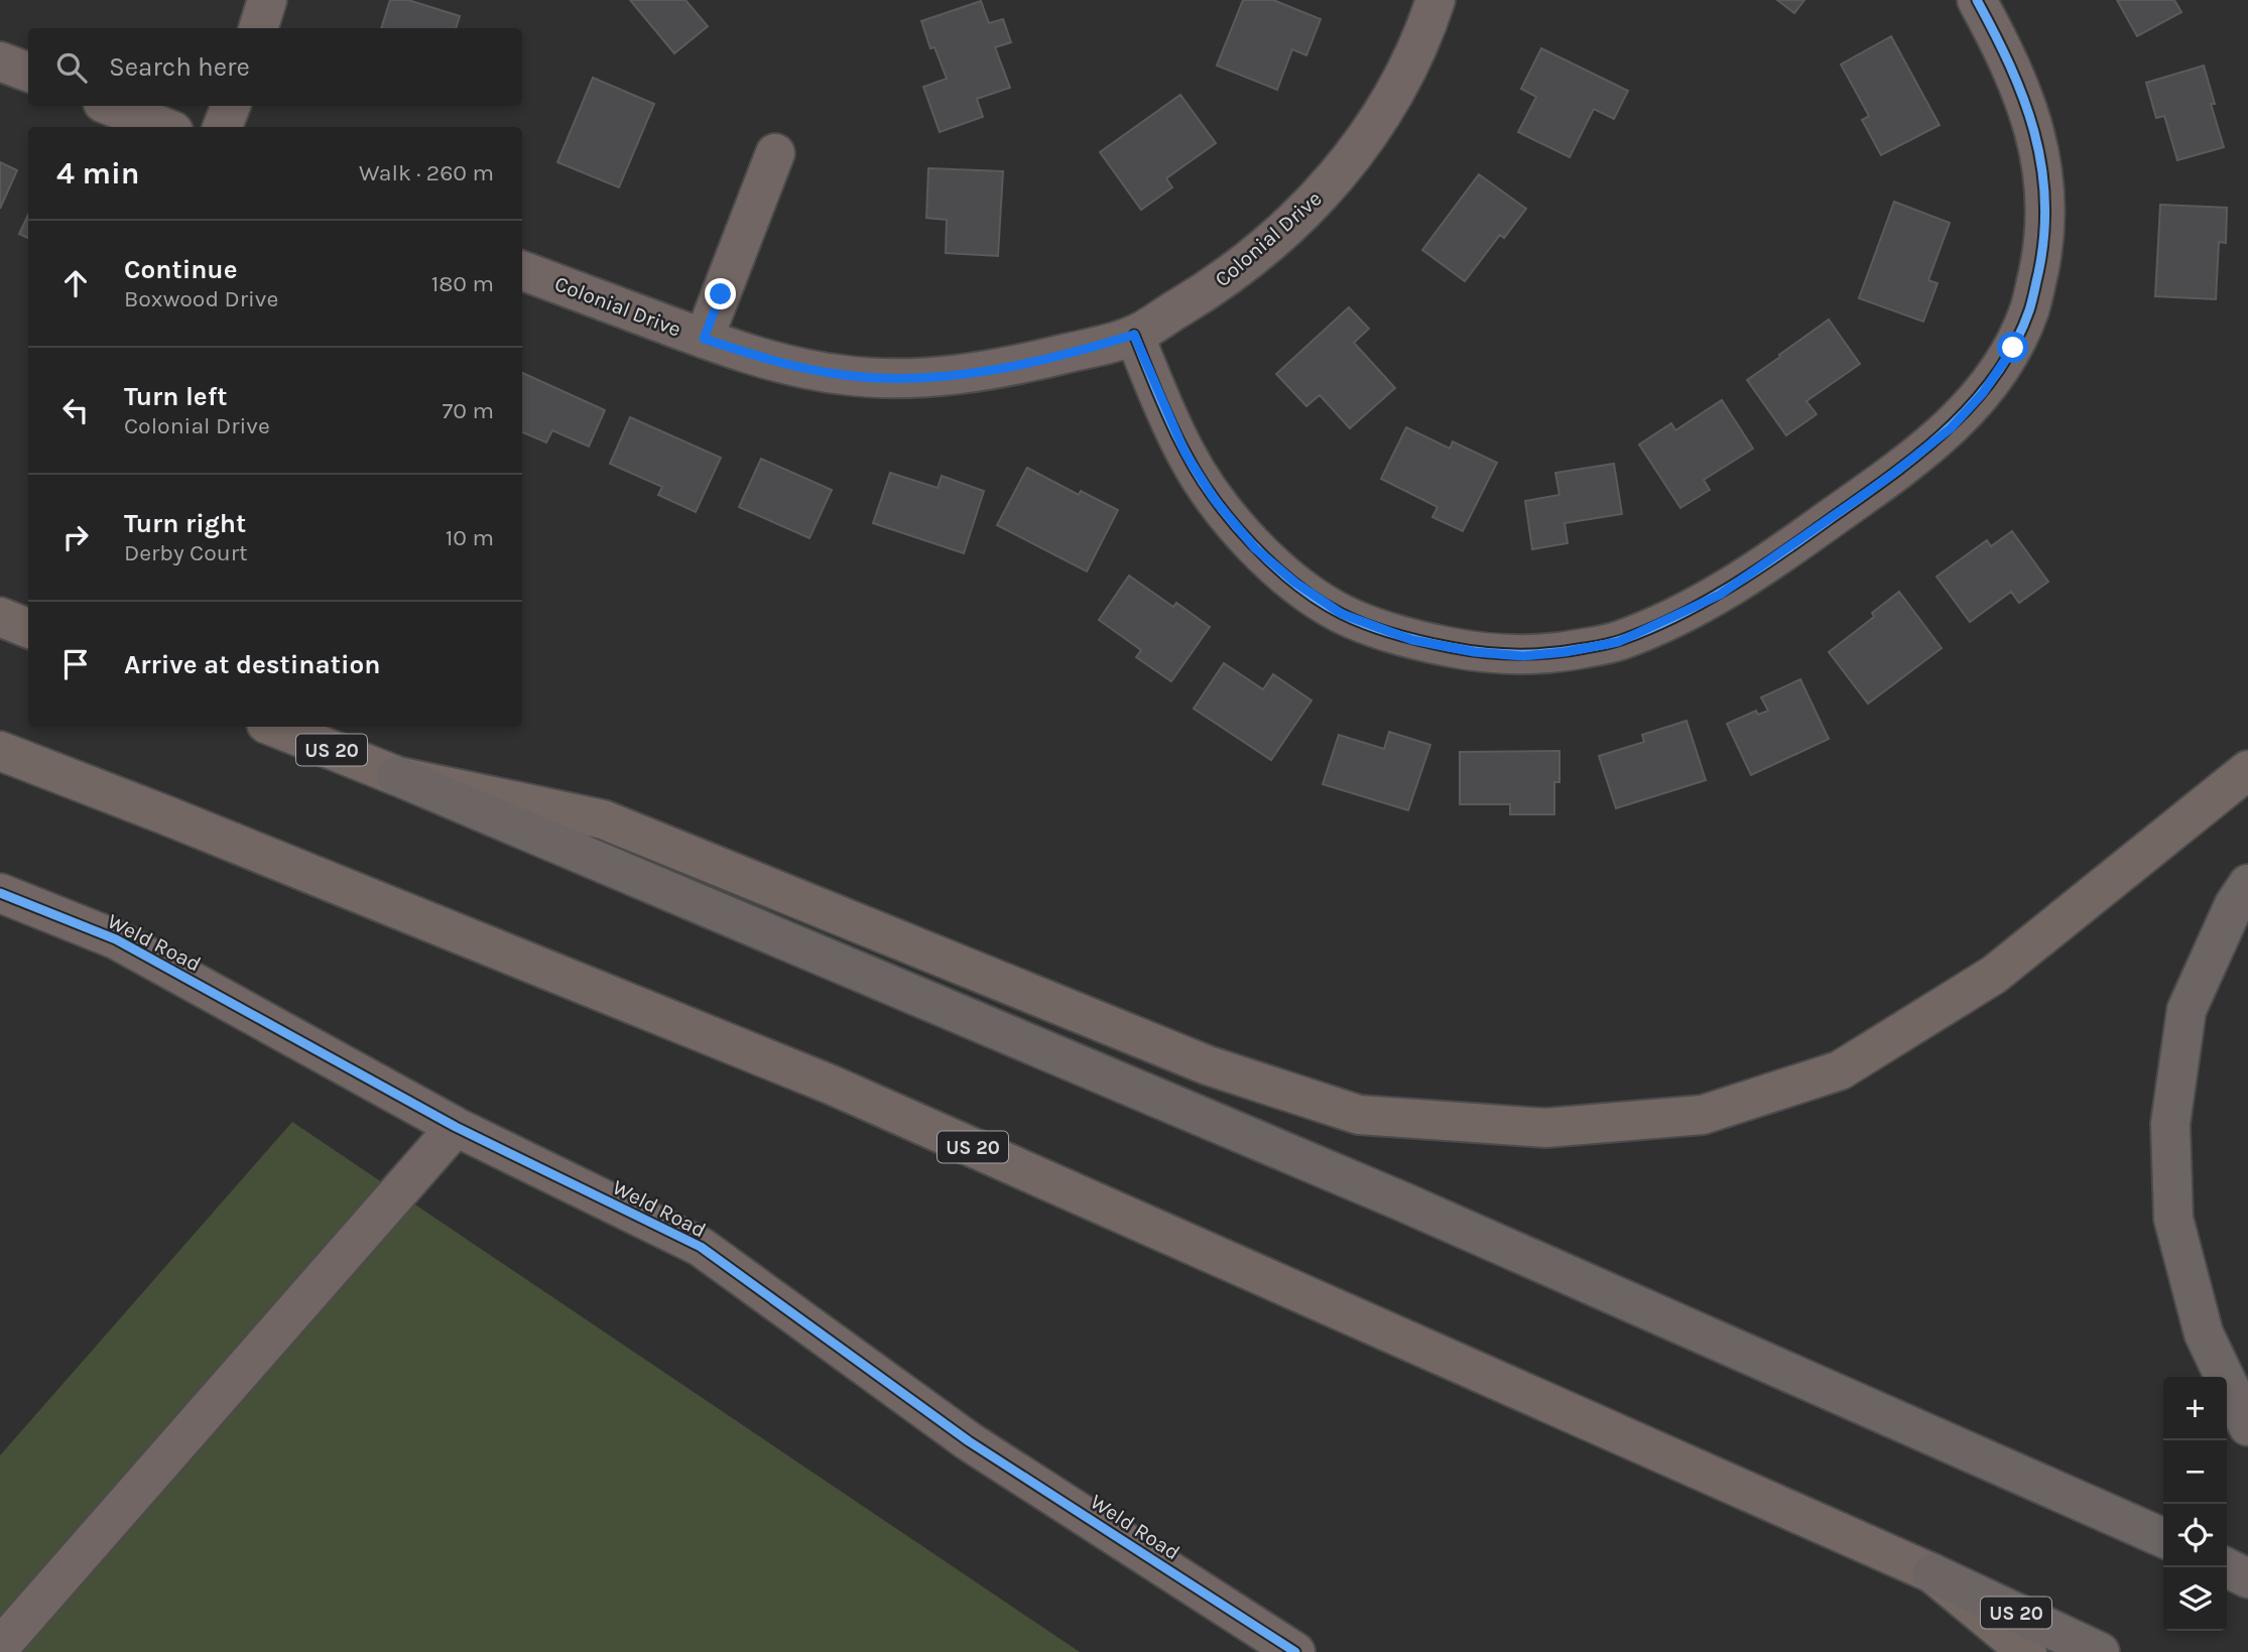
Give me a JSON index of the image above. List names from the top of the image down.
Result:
{
  "streets": {
    "highway": ["US 20"],
    "street": ["Colonial Drive", "Weld Road"]
  },
  "page": {
    "search": "Search here",
    "heading": ["4 min", "Walk · 260 m"],
    "list": [
      ["Continue", "Boxwood Drive", "180 m"],
      ["Turn left", "Colonial Drive", "70 m"],
      ["Turn right", "Derby Court", "10 m"],
      "Arrive at destination"
    ],
    "map_buttons": ["+", "−"]
  }
}
